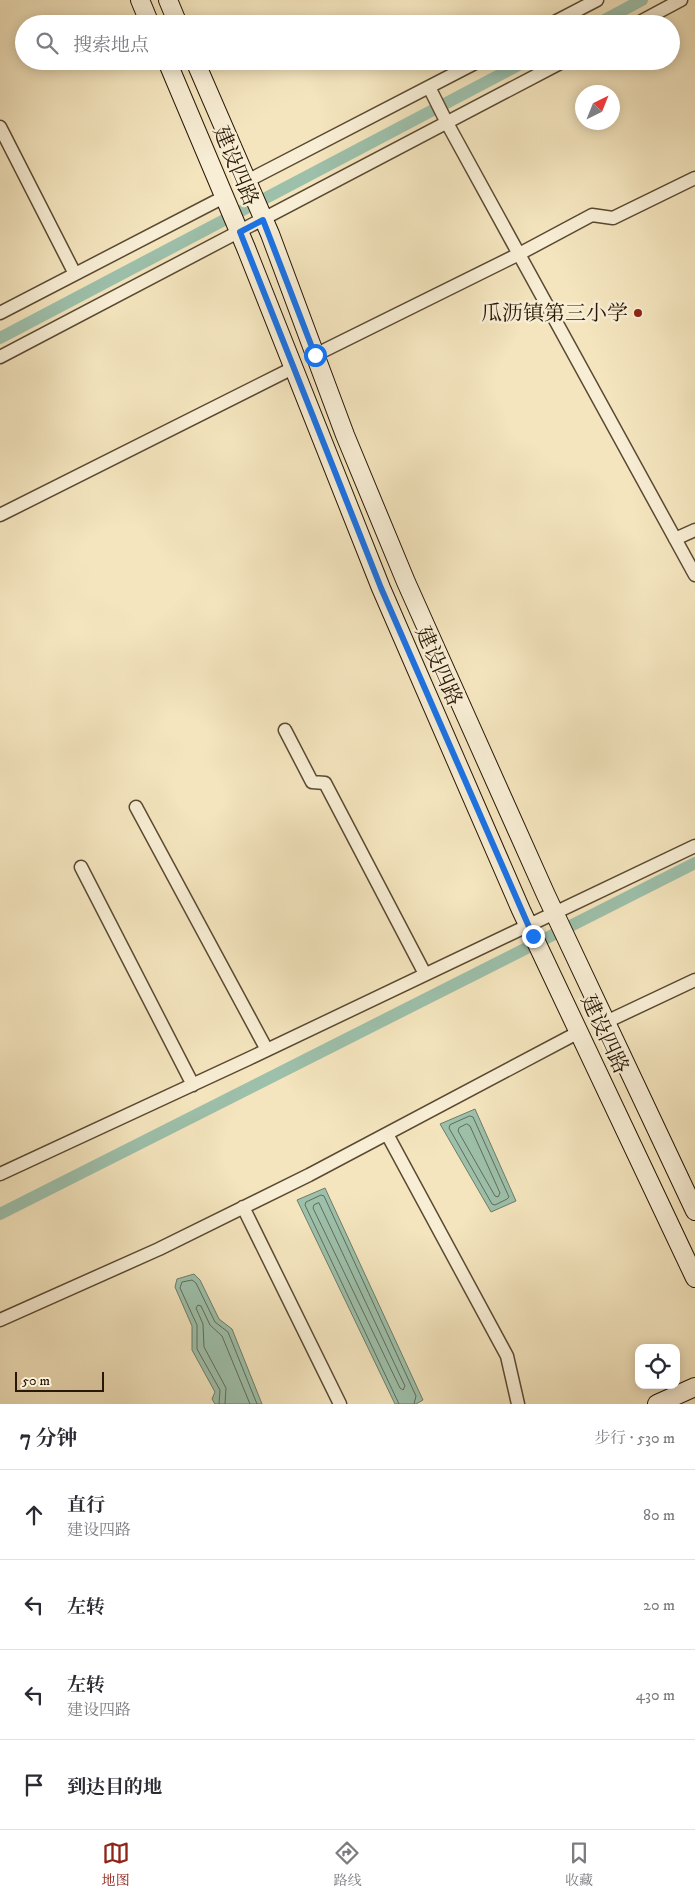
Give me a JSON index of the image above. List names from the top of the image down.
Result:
{
  "streets": {
    "main road": ["建设四路"]
  },
  "places": ["瓜沥镇第三小学"],
  "scale_bar": "50 m",
  "north": "top right",
  "page": {
    "search": "搜索地点",
    "scale": "50 m",
    "heading": ["7 分钟", "步行 · 530 m"],
    "list": [
      ["直行", "建设四路", "80 m"],
      ["左转", "20 m"],
      ["左转", "建设四路", "430 m"],
      "到达目的地"
    ],
    "nav": ["地图", "路线", "收藏"]
  }
}
